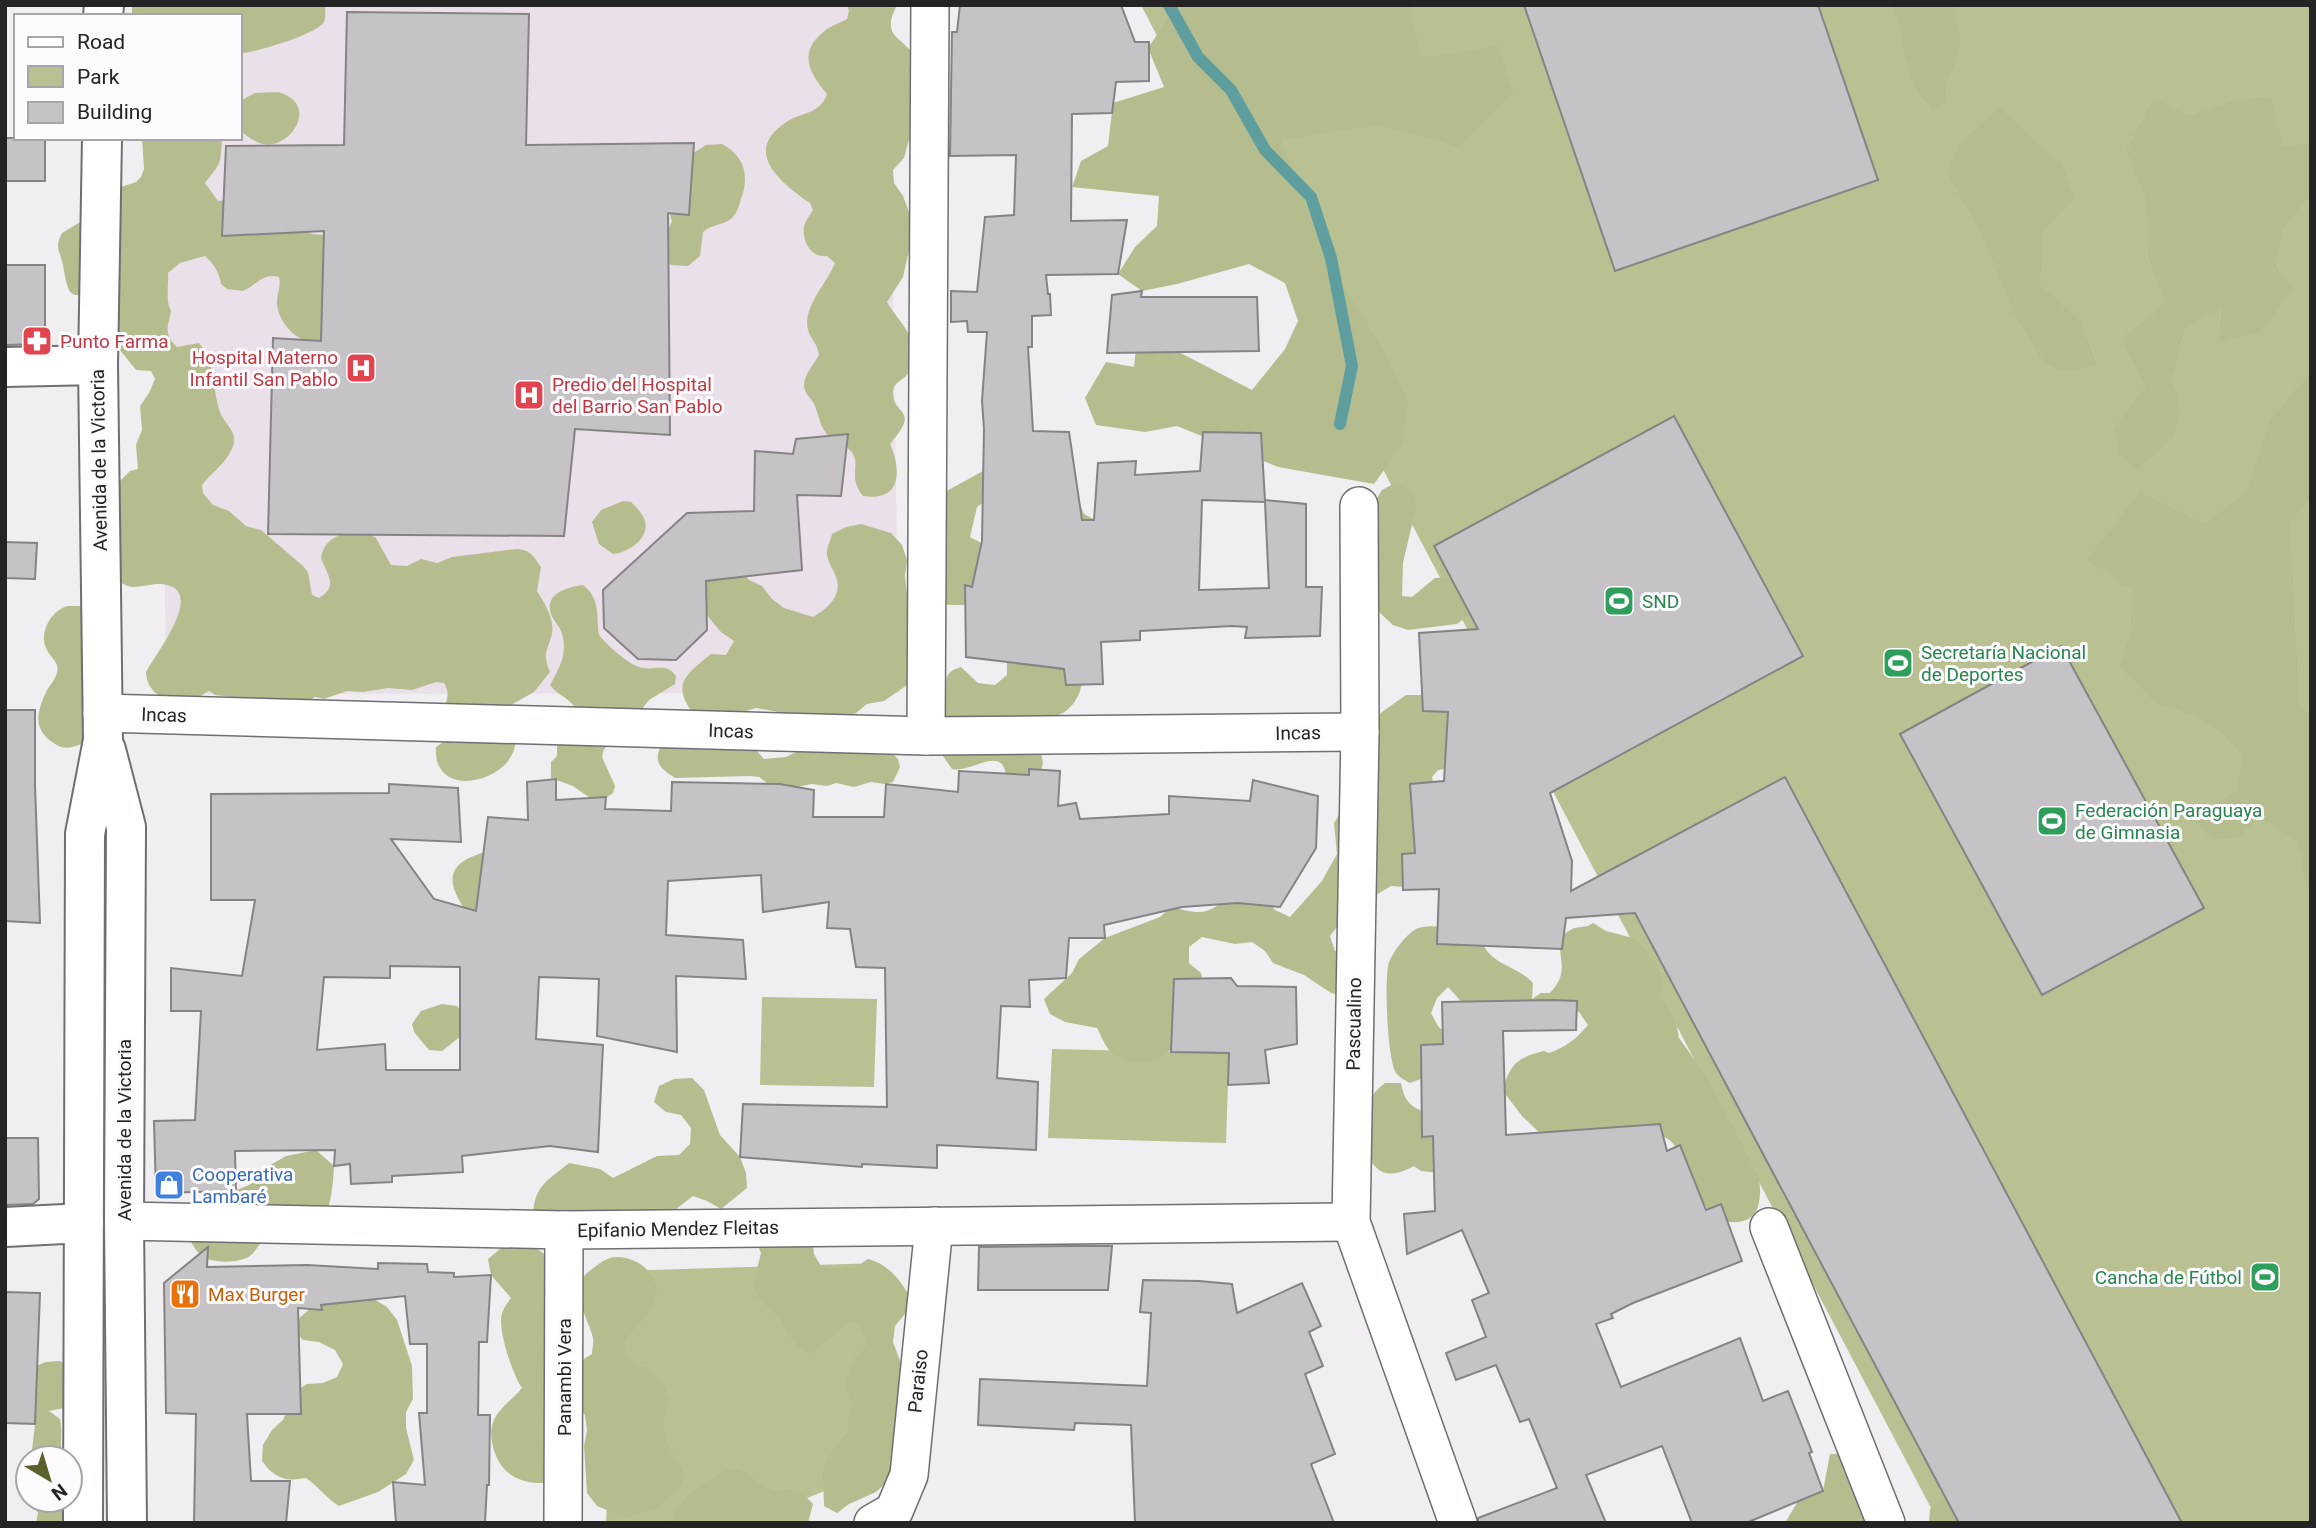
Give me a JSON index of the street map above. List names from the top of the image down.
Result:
{
  "streets": {
    "main road": ["Avenida de la Victoria", "Epifanio Mendez Fleitas"],
    "street": [
      "Incas",
      "Pascualino",
      "Panambi Vera",
      "Paraiso"
    ]
  },
  "crossings": [
    ["Avenida de la Victoria", "Incas"],
    ["Avenida de la Victoria", "Epifanio Mendez Fleitas"],
    ["Incas", "Pascualino"],
    ["Pascualino", "Epifanio Mendez Fleitas"],
    ["Epifanio Mendez Fleitas", "Panambi Vera"],
    ["Epifanio Mendez Fleitas", "Paraiso"]
  ],
  "places": {
    "pharmacy": ["Punto Farma"],
    "hospital": ["Hospital Materno Infantil San Pablo", "Predio del Hospital del Barrio San Pablo"],
    "sports": [
      "SND",
      "Secretaría Nacional de Deportes",
      "Federación Paraguaya de Gimnasia",
      "Cancha de Fútbol"
    ],
    "shop": ["Cooperativa Lambaré"],
    "restaurant": ["Max Burger"]
  },
  "legend": ["Road", "Park", "Building"],
  "north": "bottom right"
}
